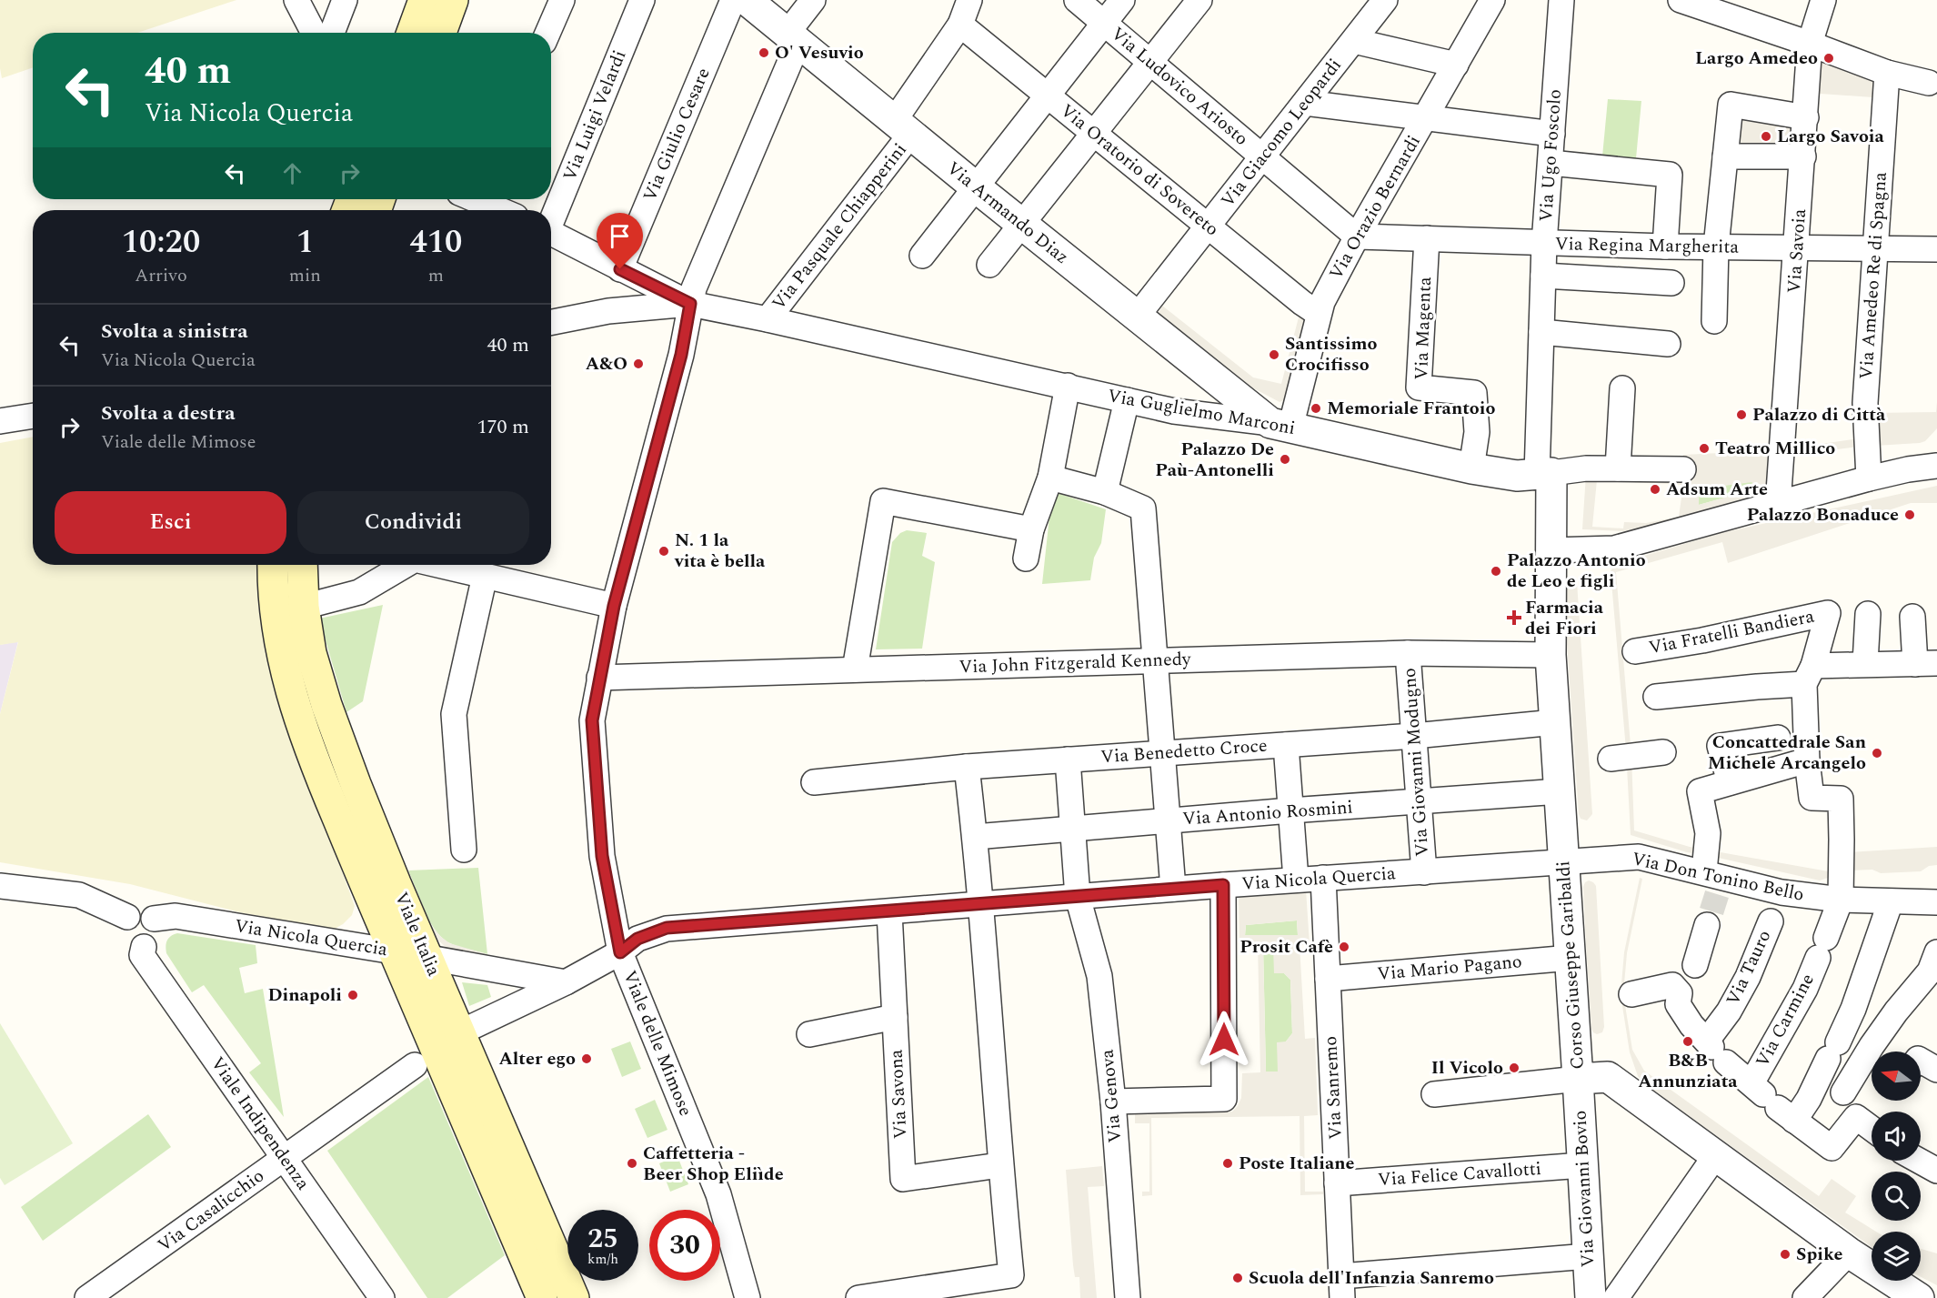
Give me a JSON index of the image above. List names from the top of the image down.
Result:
{
  "streets": {
    "main road": ["Viale Italia"],
    "street": [
      "Via Ludovico Ariosto",
      "Via Luigi Velardi",
      "Via Giacomo Leopardi",
      "Via Giulio Cesare",
      "Via Ugo Foscolo",
      "Via Oratorio di Sovereto",
      "Via Orazio Bernardi",
      "Via Armando Diaz",
      "Via Pasquale Chiapperini",
      "Via Regina Margherita",
      "Via Savoia",
      "Via Amedeo Re di Spagna",
      "Via Magenta",
      "Via Guglielmo Marconi",
      "Via Fratelli Bandiera",
      "Via John Fitzgerald Kennedy",
      "Via Benedetto Croce",
      "Via Giovanni Modugno",
      "Via Antonio Rosmini",
      "Via Don Tonino Bello",
      "Via Nicola Quercia",
      "Corso Giuseppe Garibaldi",
      "Via Mario Pagano",
      "Via Tauro",
      "Via Carmine",
      "Viale delle Mimose",
      "Via Sanremo",
      "Via Savona",
      "Via Genova",
      "Viale Indipendenza",
      "Via Felice Cavallotti",
      "Via Giovanni Bovio",
      "Via Casalicchio"
    ]
  },
  "crossings": [
    ["Via Ludovico Ariosto", "Via Giacomo Leopardi"],
    ["Via Ludovico Ariosto", "Via Orazio Bernardi"],
    ["Via Ludovico Ariosto", "Via Regina Margherita"],
    ["Via Giacomo Leopardi", "Via Oratorio di Sovereto"],
    ["Via Giacomo Leopardi", "Via Armando Diaz"],
    ["Via Ugo Foscolo", "Via Regina Margherita"],
    ["Via Ugo Foscolo", "Via Guglielmo Marconi"],
    ["Via Ugo Foscolo", "Corso Giuseppe Garibaldi"],
    ["Via Oratorio di Sovereto", "Via Orazio Bernardi"],
    ["Via Oratorio di Sovereto", "Via Pasquale Chiapperini"],
    ["Via Orazio Bernardi", "Via Armando Diaz"],
    ["Via Orazio Bernardi", "Via Regina Margherita"],
    ["Via Orazio Bernardi", "Via Guglielmo Marconi"],
    ["Via Armando Diaz", "Via Pasquale Chiapperini"],
    ["Via Armando Diaz", "Via Guglielmo Marconi"],
    ["Via Armando Diaz", "Viale delle Mimose"],
    ["Via Pasquale Chiapperini", "Via Guglielmo Marconi"],
    ["Via Regina Margherita", "Via Savoia"],
    ["Via Regina Margherita", "Via Amedeo Re di Spagna"],
    ["Via Regina Margherita", "Via Magenta"],
    ["Via Magenta", "Via Guglielmo Marconi"],
    ["Via Guglielmo Marconi", "Corso Giuseppe Garibaldi"],
    ["Via Guglielmo Marconi", "Viale delle Mimose"],
    ["Via John Fitzgerald Kennedy", "Via Giovanni Modugno"],
    ["Via John Fitzgerald Kennedy", "Corso Giuseppe Garibaldi"],
    ["Via John Fitzgerald Kennedy", "Viale delle Mimose"],
    ["Via Benedetto Croce", "Via Giovanni Modugno"],
    ["Via Benedetto Croce", "Corso Giuseppe Garibaldi"],
    ["Via Benedetto Croce", "Via Genova"],
    ["Via Giovanni Modugno", "Via Antonio Rosmini"],
    ["Via Giovanni Modugno", "Via Nicola Quercia"],
    ["Via Antonio Rosmini", "Corso Giuseppe Garibaldi"],
    ["Via Antonio Rosmini", "Via Genova"],
    ["Via Don Tonino Bello", "Via Nicola Quercia"],
    ["Via Don Tonino Bello", "Corso Giuseppe Garibaldi"],
    ["Via Don Tonino Bello", "Via Tauro"],
    ["Via Don Tonino Bello", "Via Carmine"],
    ["Via Nicola Quercia", "Viale Italia"],
    ["Via Nicola Quercia", "Corso Giuseppe Garibaldi"],
    ["Via Nicola Quercia", "Viale delle Mimose"],
    ["Via Nicola Quercia", "Via Sanremo"],
    ["Via Nicola Quercia", "Via Savona"],
    ["Via Nicola Quercia", "Via Genova"],
    ["Via Nicola Quercia", "Viale Indipendenza"],
    ["Via Nicola Quercia", "Via Casalicchio"],
    ["Viale Italia", "Via Casalicchio"],
    ["Corso Giuseppe Garibaldi", "Via Mario Pagano"],
    ["Corso Giuseppe Garibaldi", "Via Giovanni Bovio"],
    ["Via Mario Pagano", "Via Sanremo"],
    ["Via Sanremo", "Via Felice Cavallotti"],
    ["Viale Indipendenza", "Via Casalicchio"],
    ["Via Felice Cavallotti", "Via Giovanni Bovio"]
  ],
  "places": {
    "other": [
      "O' Vesuvio",
      "Largo Amedeo",
      "Largo Savoia",
      "Santissimo Crocifisso",
      "A&O",
      "Memoriale Frantoio",
      "Palazzo di Città",
      "Teatro Millico",
      "Palazzo De Paù-Antonelli",
      "Adsum Arte",
      "Palazzo Bonaduce",
      "N. 1 la vita è bella",
      "Palazzo Antonio de Leo e figli",
      "Concattedrale San Michele Arcangelo",
      "Prosit Cafè",
      "Dinapoli",
      "B&B Annunziata",
      "Alter ego",
      "Il Vicolo",
      "Caffetteria - Beer Shop Eliìde",
      "Poste Italiane",
      "Spike",
      "Scuola dell'Infanzia Sanremo"
    ],
    "health": ["Farmacia dei Fiori"]
  },
  "north": "left",
  "page": {
    "turn": ["40 m", "Via Nicola Quercia"],
    "eta": [
      "10:20",
      "Arrivo",
      "1",
      "min",
      "410",
      "m"
    ],
    "list": [
      {
        "name": "Svolta a sinistra",
        "note": "Via Nicola Quercia",
        "value": "40 m"
      },
      {
        "name": "Svolta a destra",
        "note": "Viale delle Mimose",
        "value": "170 m"
      }
    ],
    "buttons": ["Esci", "Condividi"],
    "speed": "25 km/h",
    "limit": "30"
  }
}
